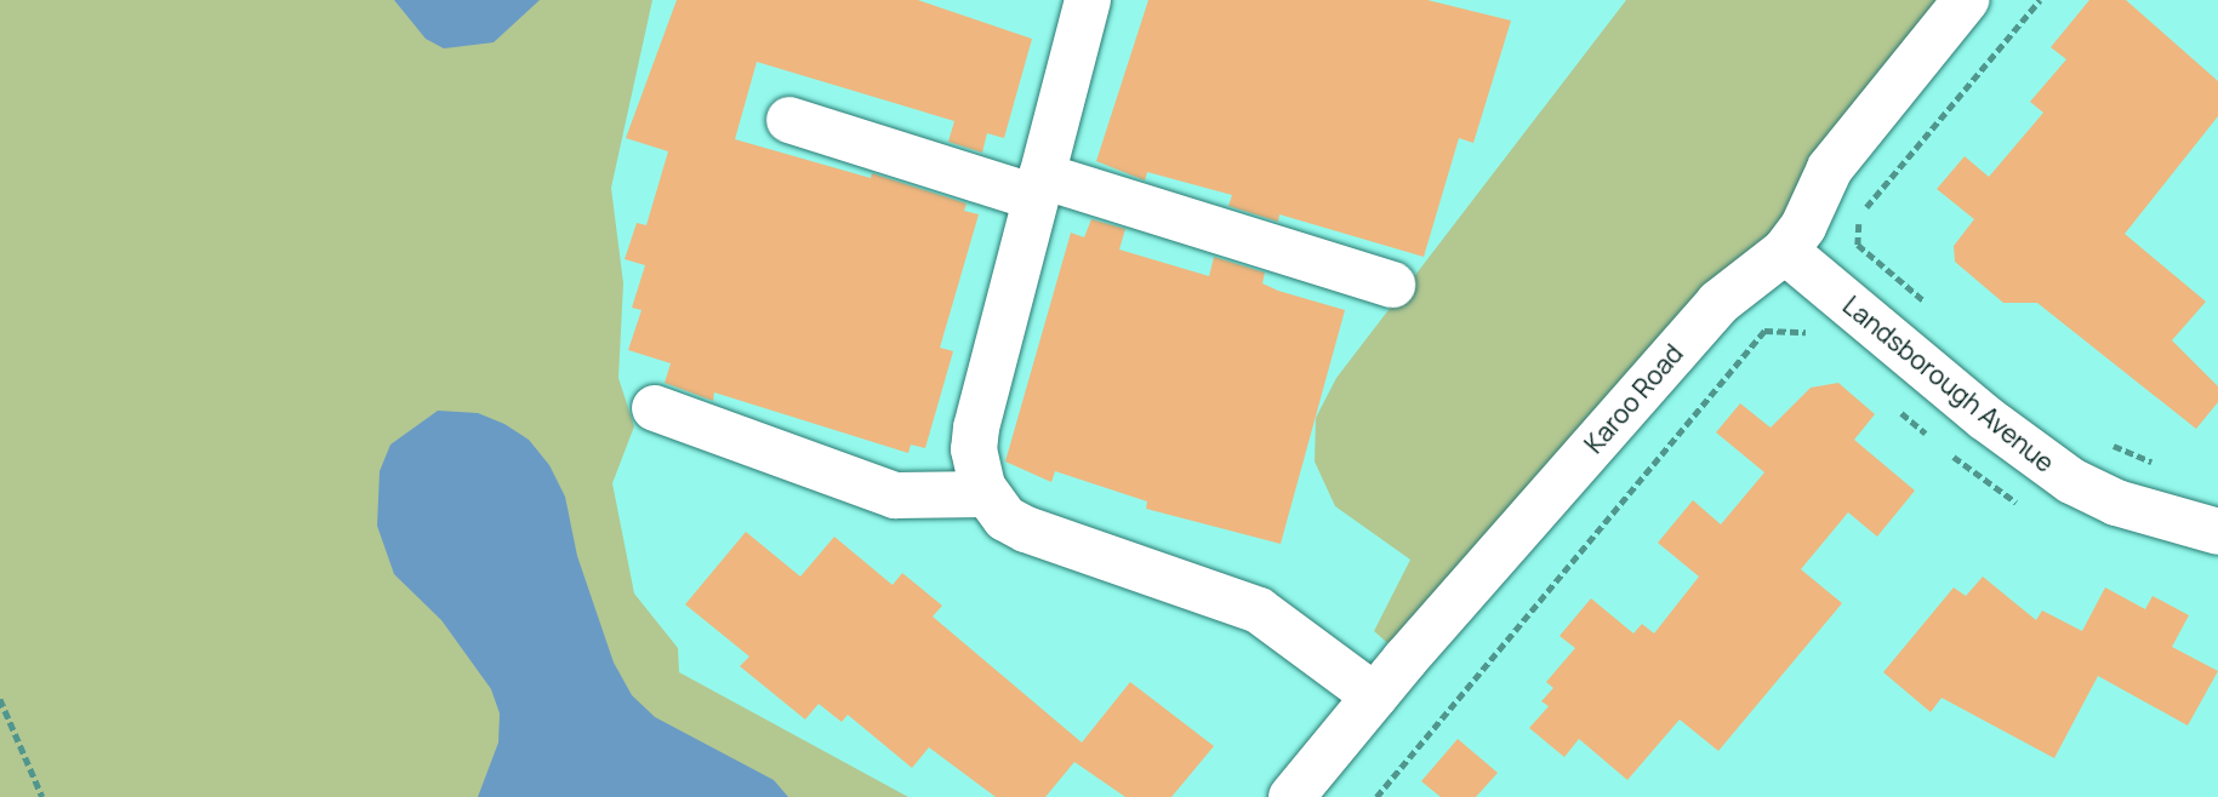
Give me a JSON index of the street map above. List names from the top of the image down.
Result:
{
  "streets": {
    "street": ["Landsborough Avenue", "Karoo Road"]
  },
  "crossings": [
    ["Landsborough Avenue", "Karoo Road"]
  ]
}
